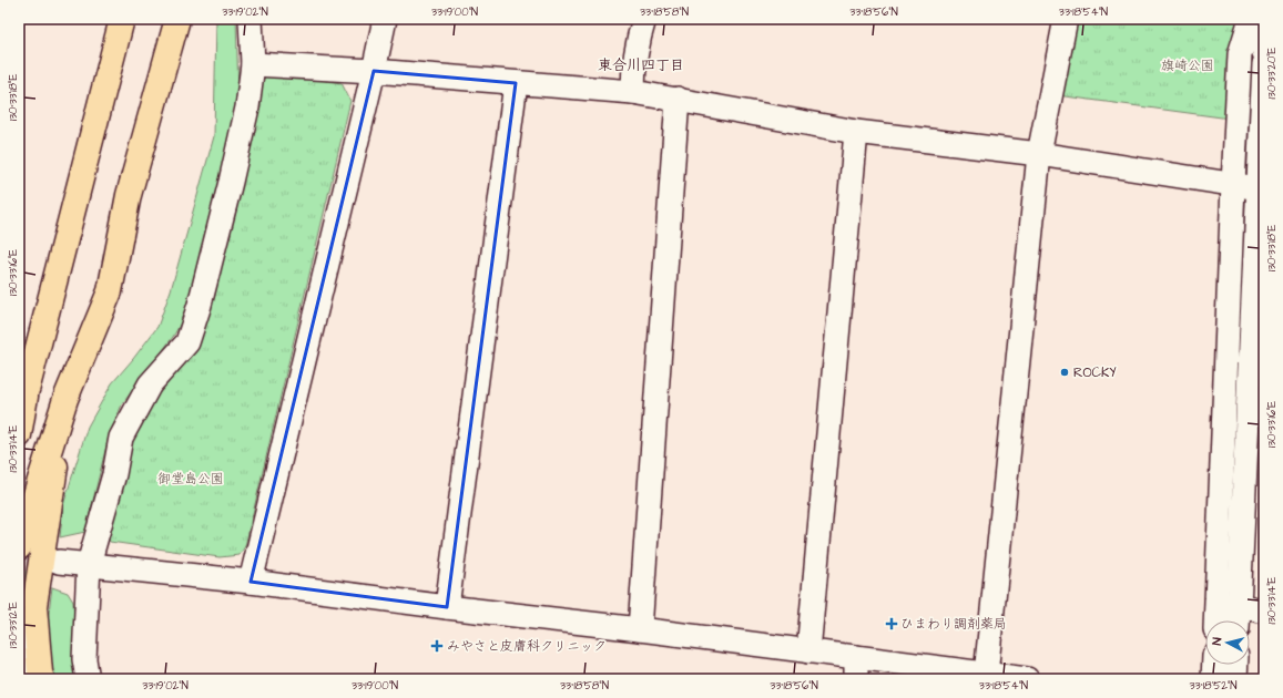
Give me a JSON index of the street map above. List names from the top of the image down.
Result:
{
  "districts": ["東合川四丁目"],
  "parks": ["旗崎公園", "御堂島公園"],
  "places": {
    "other": ["ROCKY"],
    "health": ["ひまわり調剤薬局", "みやさと皮膚科クリニック"]
  },
  "north": "left",
  "coordinates": [
    "33°19'02\"N",
    "33°19'00\"N",
    "33°18'58\"N",
    "33°18'56\"N",
    "33°18'54\"N",
    "130°33'20\"E",
    "130°33'18\"E",
    "130°33'16\"E",
    "130°33'14\"E",
    "130°33'12\"E",
    "33°18'52\"N"
  ]
}
